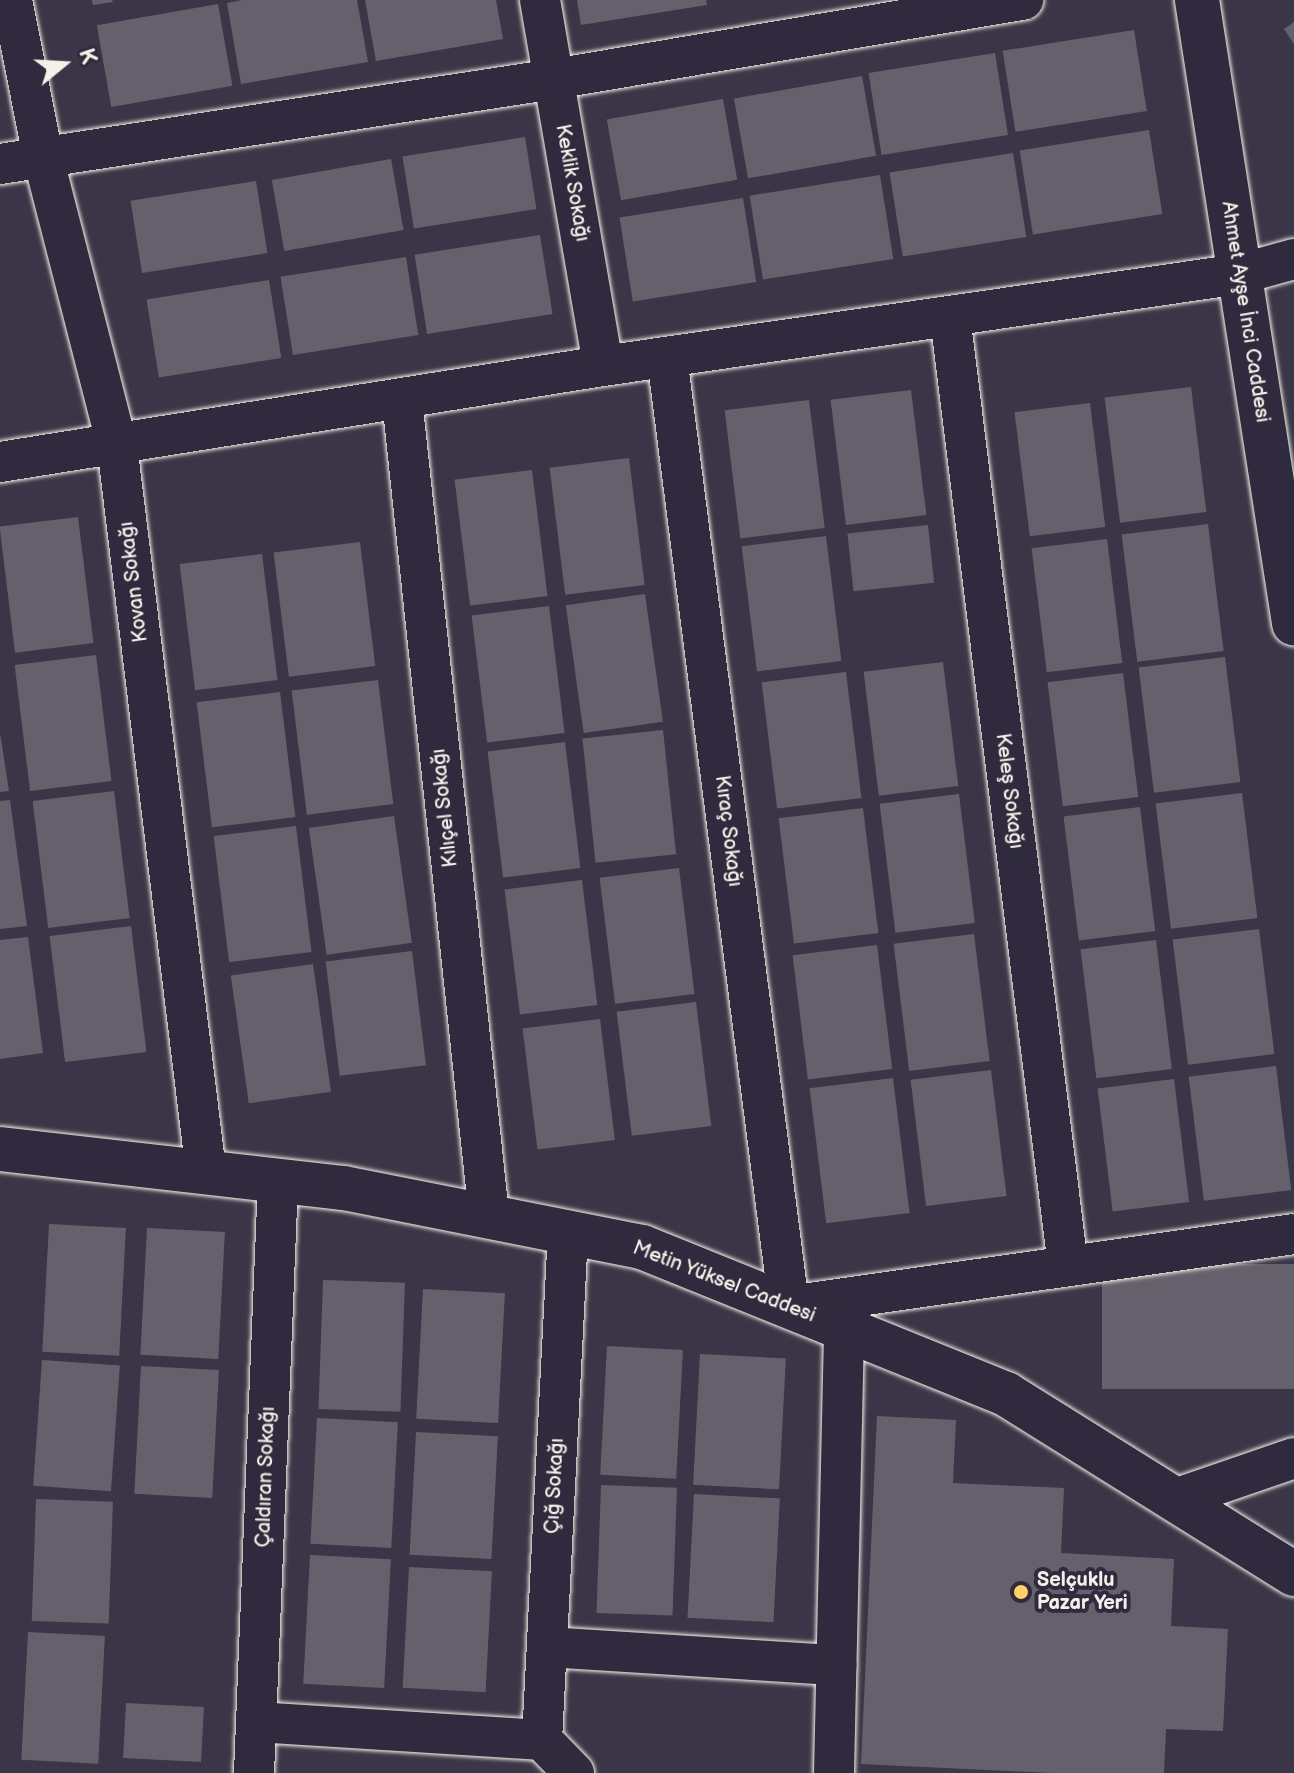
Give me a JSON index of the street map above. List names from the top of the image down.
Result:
{
  "streets": {
    "street": [
      "Keklik Sokağı",
      "Ahmet Ayşe İnci Caddesi",
      "Kovan Sokağı",
      "Keleş Sokağı",
      "Kılıçel Sokağı",
      "Kıraç Sokağı",
      "Metin Yüksel Caddesi",
      "Çaldıran Sokağı",
      "Çığ Sokağı"
    ]
  },
  "crossings": [
    ["Kovan Sokağı", "Metin Yüksel Caddesi"],
    ["Kılıçel Sokağı", "Metin Yüksel Caddesi"],
    ["Kıraç Sokağı", "Metin Yüksel Caddesi"],
    ["Metin Yüksel Caddesi", "Çaldıran Sokağı"],
    ["Metin Yüksel Caddesi", "Çığ Sokağı"]
  ],
  "places": ["Selçuklu Pazar Yeri"],
  "north": "right"
}
